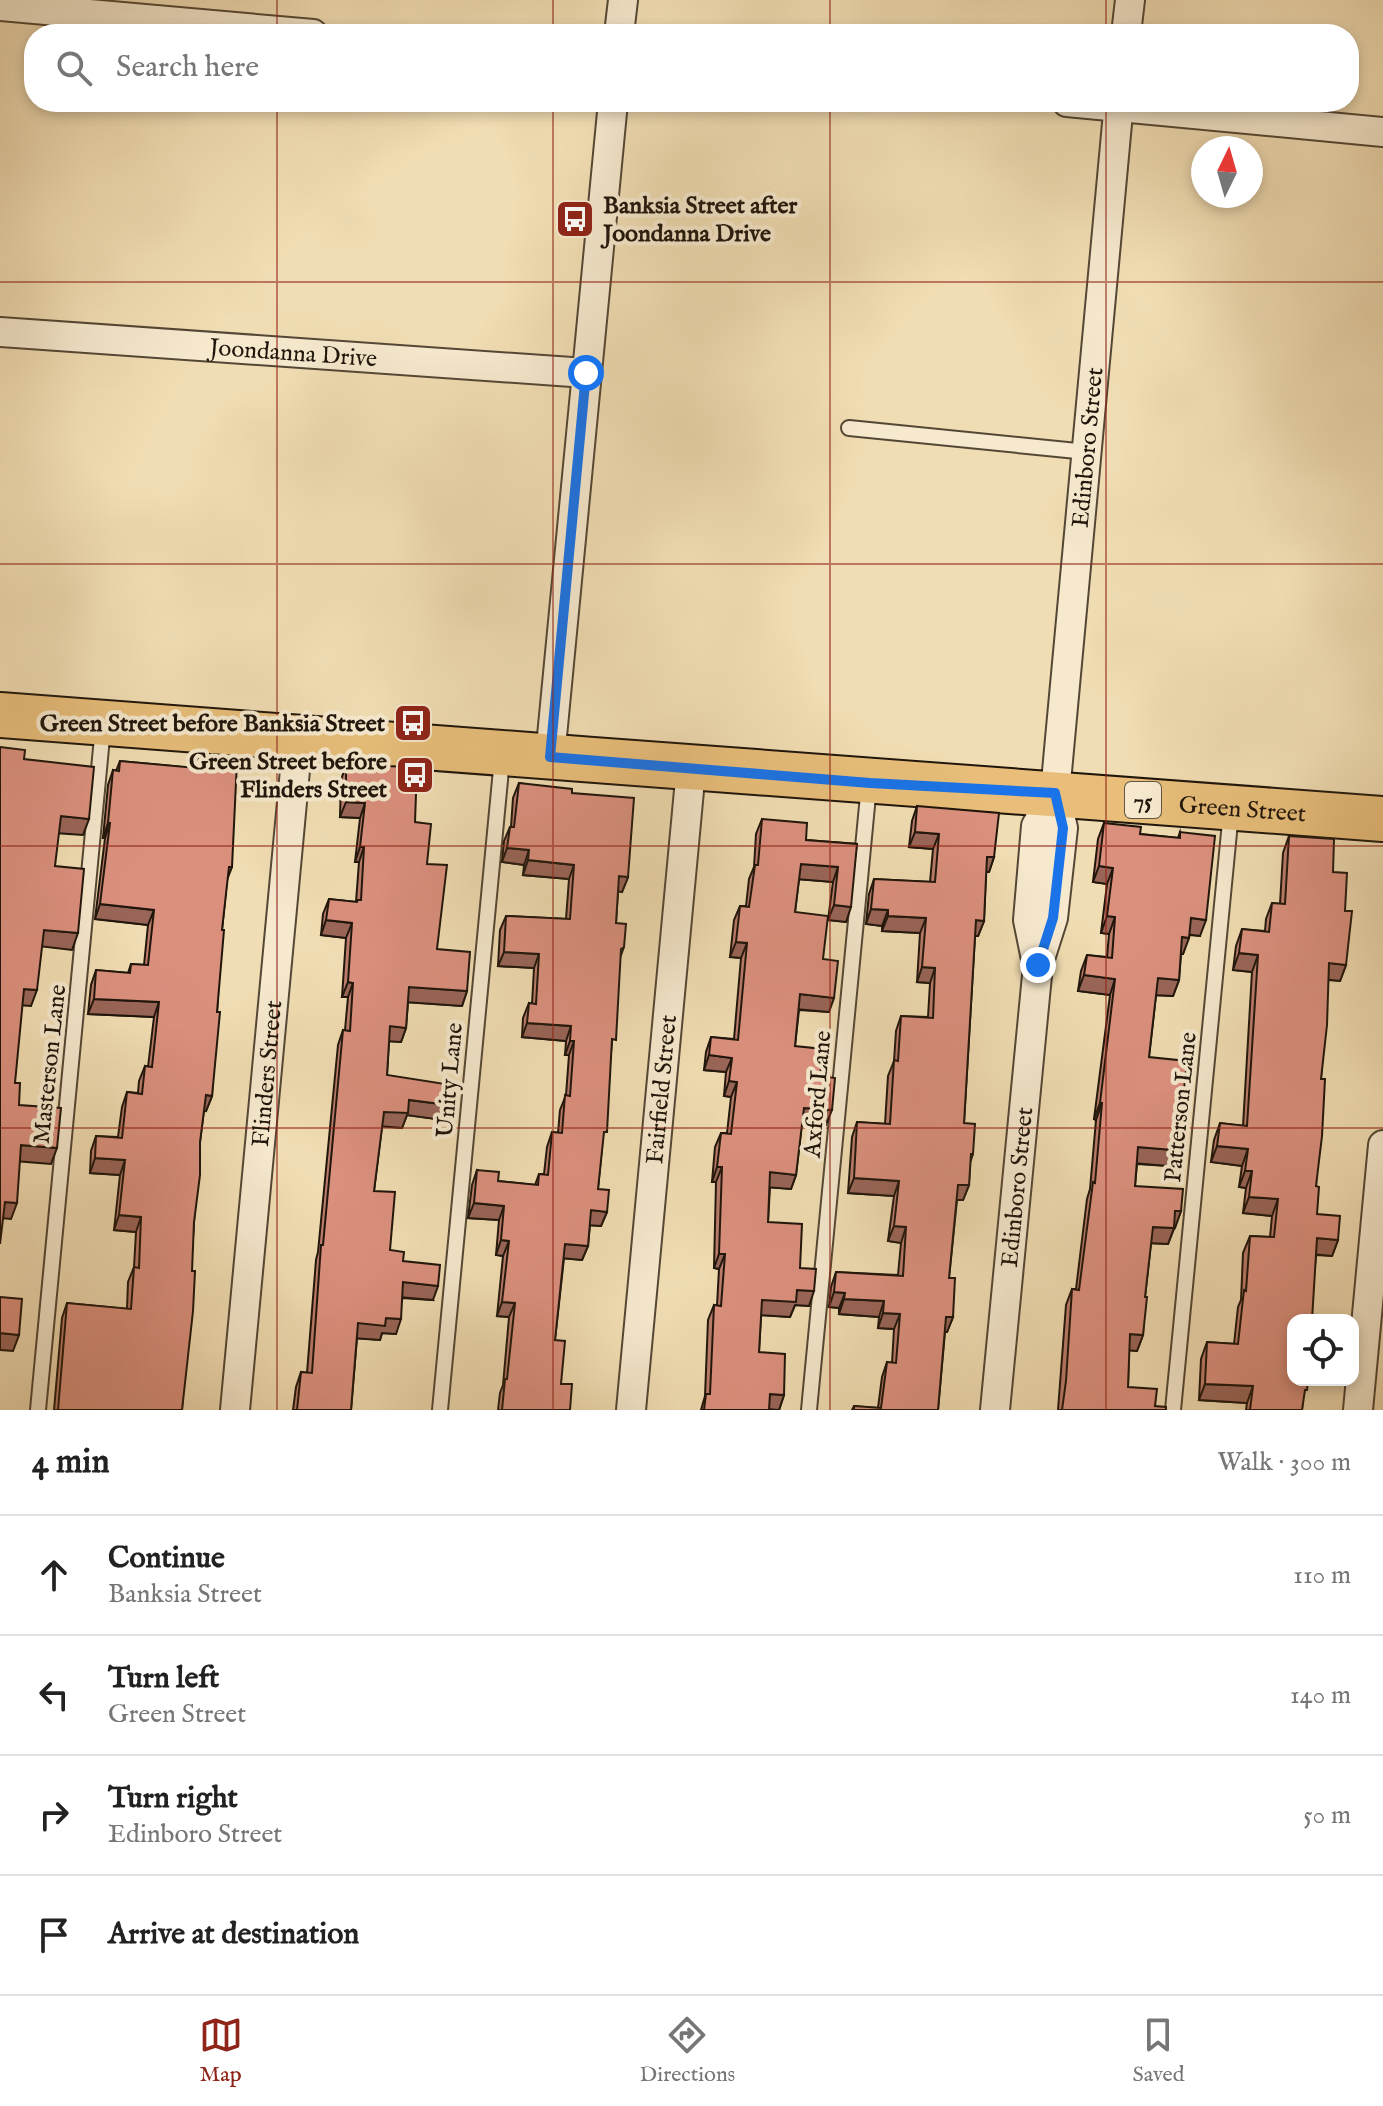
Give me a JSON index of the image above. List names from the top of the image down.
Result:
{
  "streets": {
    "main road": ["75", "Green Street"],
    "street": [
      "Joondanna Drive",
      "Edinboro Street",
      "Flinders Street",
      "Fairfield Street"
    ],
    "lane": [
      "Masterson Lane",
      "Unity Lane",
      "Axford Lane",
      "Patterson Lane"
    ]
  },
  "crossings": [
    ["Edinboro Street", "Green Street"],
    ["Green Street", "Masterson Lane"],
    ["Green Street", "Flinders Street"],
    ["Green Street", "Unity Lane"],
    ["Green Street", "Fairfield Street"],
    ["Green Street", "Axford Lane"],
    ["Green Street", "Patterson Lane"]
  ],
  "places": {
    "bus stop": ["Banksia Street after Joondanna Drive", "Green Street before Banksia Street", "Green Street before Flinders Street"]
  },
  "north": "top",
  "page": {
    "search": "Search here",
    "heading": ["4 min", "Walk · 300 m"],
    "list": [
      ["Continue", "Banksia Street", "110 m"],
      ["Turn left", "Green Street", "140 m"],
      ["Turn right", "Edinboro Street", "50 m"],
      "Arrive at destination"
    ],
    "nav": ["Map", "Directions", "Saved"]
  }
}
